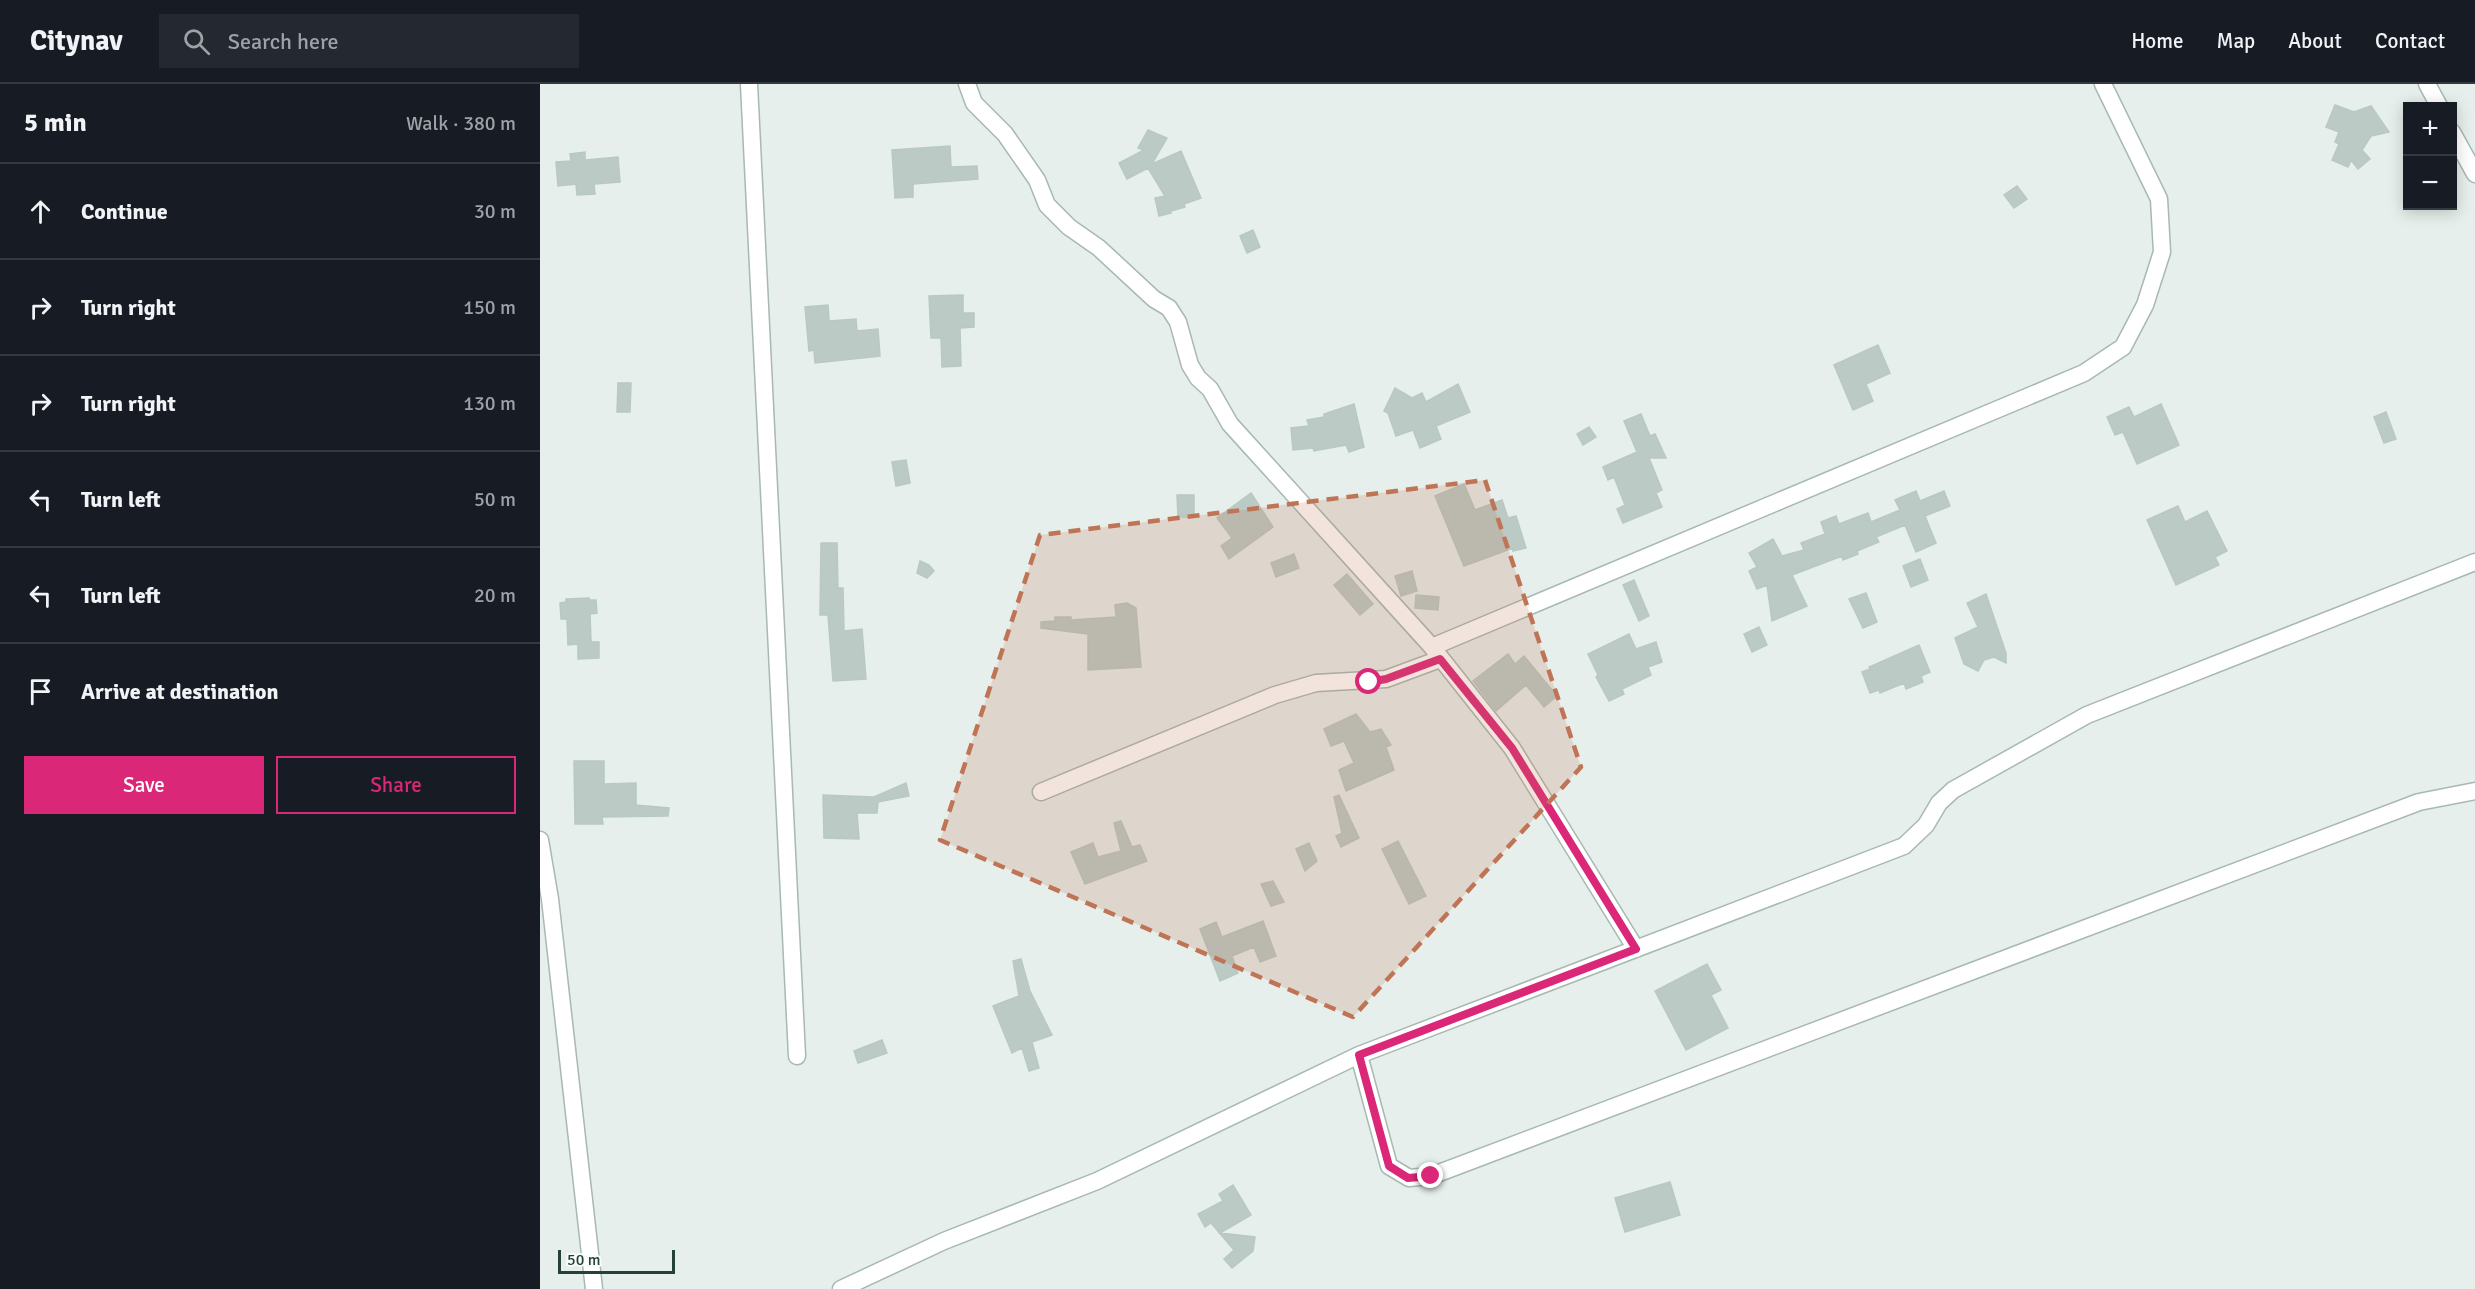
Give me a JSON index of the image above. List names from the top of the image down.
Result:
{
  "scale_bar": "50 m",
  "page": {
    "header": "Citynav",
    "search": "Search here",
    "nav": [
      "Home",
      "Map",
      "About",
      "Contact"
    ],
    "heading": ["5 min", "Walk · 380 m"],
    "map_buttons": ["+", "−"],
    "list": [
      ["Continue", "30 m"],
      ["Turn right", "150 m"],
      ["Turn right", "130 m"],
      ["Turn left", "50 m"],
      ["Turn left", "20 m"],
      "Arrive at destination"
    ],
    "buttons": ["Save", "Share"],
    "scale": "50 m"
  }
}
